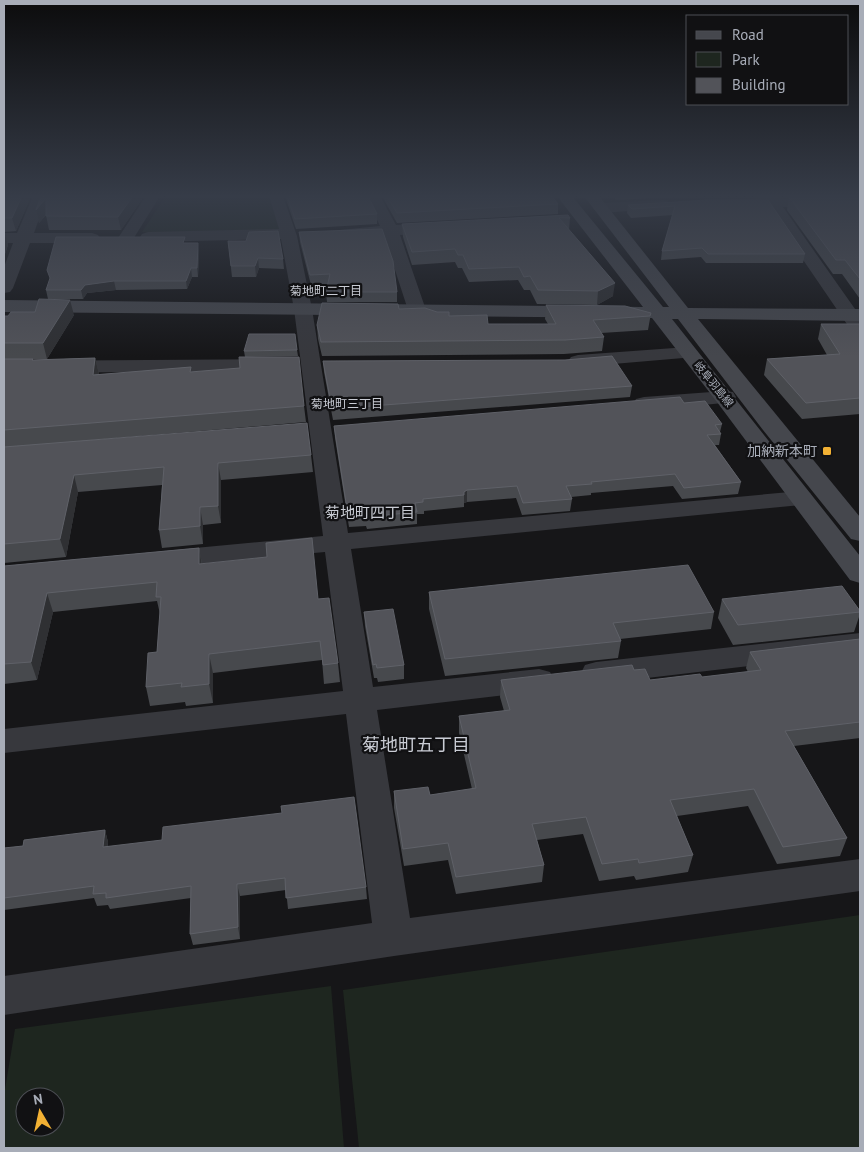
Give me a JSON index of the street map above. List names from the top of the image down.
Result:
{
  "streets": {
    "main road": ["岐阜羽島線"]
  },
  "districts": [
    "菊地町二丁目",
    "菊地町三丁目",
    "菊地町四丁目",
    "菊地町五丁目"
  ],
  "places": {
    "transit": ["加納新本町"]
  },
  "legend": ["Road", "Park", "Building"],
  "north": "top"
}
